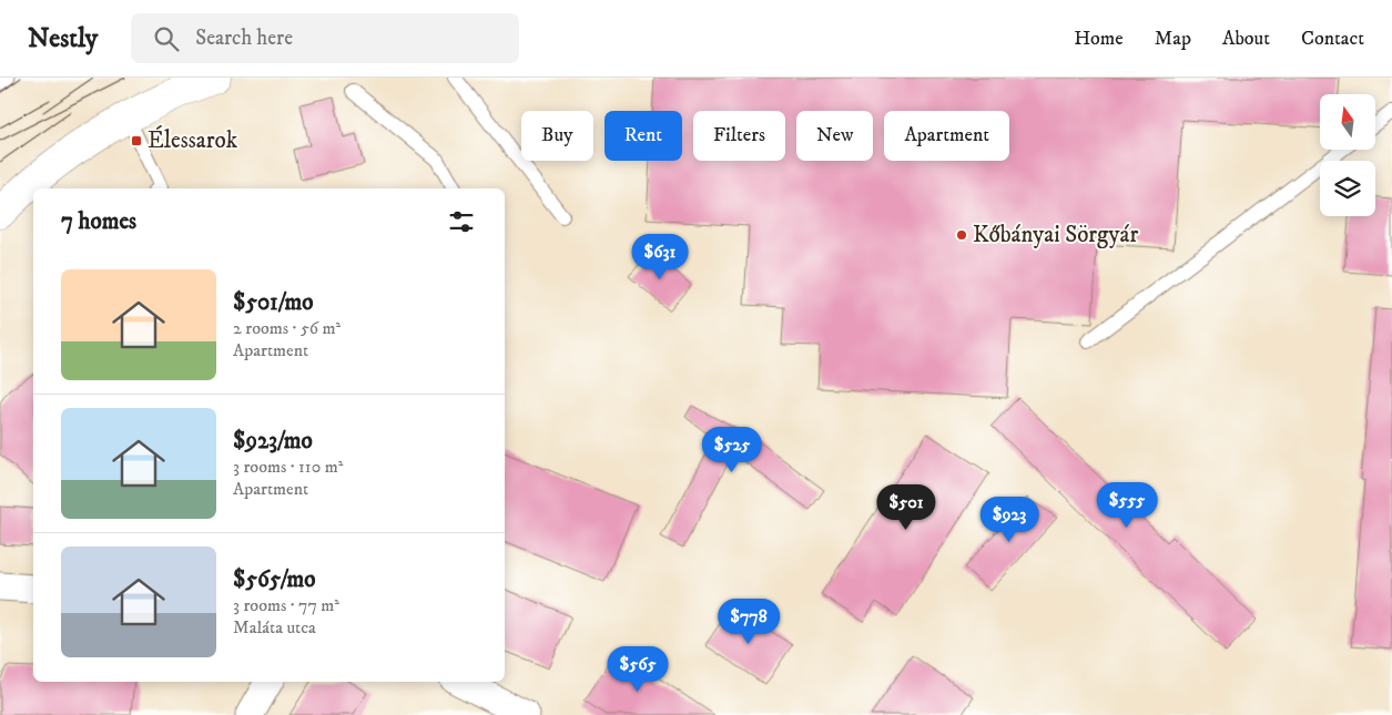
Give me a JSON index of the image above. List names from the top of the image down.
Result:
{
  "places": {
    "transit": ["Élessarok"],
    "other": ["Kőbányai Sörgyár"]
  },
  "north": "top",
  "page": {
    "header": "Nestly",
    "search": "Search here",
    "nav": [
      "Home",
      "Map",
      "About",
      "Contact"
    ],
    "chip": [
      "Buy",
      "Rent",
      "Filters",
      "New",
      "Apartment"
    ],
    "heading": "7 homes",
    "price": [
      "$631",
      "$525",
      "$555",
      "$501",
      "$923",
      "$778",
      "$565"
    ],
    "list": [
      {
        "name": "$501/mo",
        "note": "2 rooms · 56 m² · Apartment"
      },
      {
        "name": "$923/mo",
        "note": "3 rooms · 110 m² · Apartment"
      },
      {
        "name": "$565/mo",
        "note": "3 rooms · 77 m² · Maláta utca"
      }
    ]
  }
}
